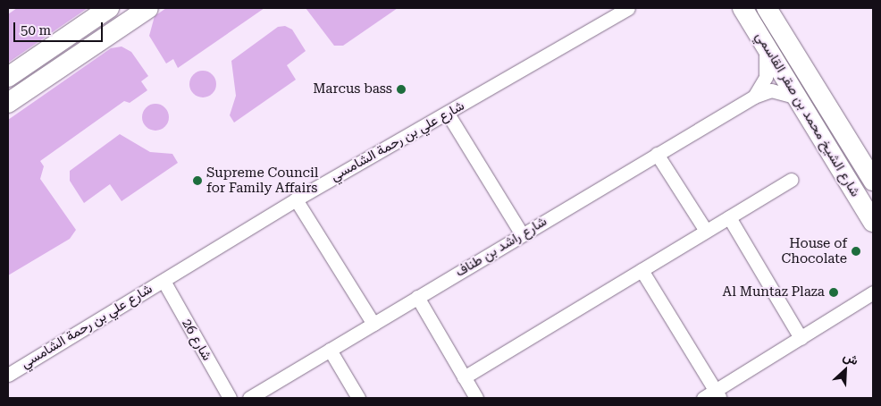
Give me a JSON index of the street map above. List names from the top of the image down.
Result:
{
  "streets": {
    "main road": ["شارع الشيخ محمد بن صقر القاسمي"],
    "street": ["شارع علي بن رحمة الشامسي", "شارع راشد بن طناف", "شارع 26"]
  },
  "crossings": [
    ["شارع الشيخ محمد بن صقر القاسمي", "شارع راشد بن طناف"],
    ["شارع علي بن رحمة الشامسي", "شارع 26"]
  ],
  "places": [
    "Marcus bass",
    "Supreme Council for Family Affairs",
    "House of Chocolate",
    "Al Muntaz Plaza"
  ],
  "scale_bar": "50 m",
  "north": "top right"
}
